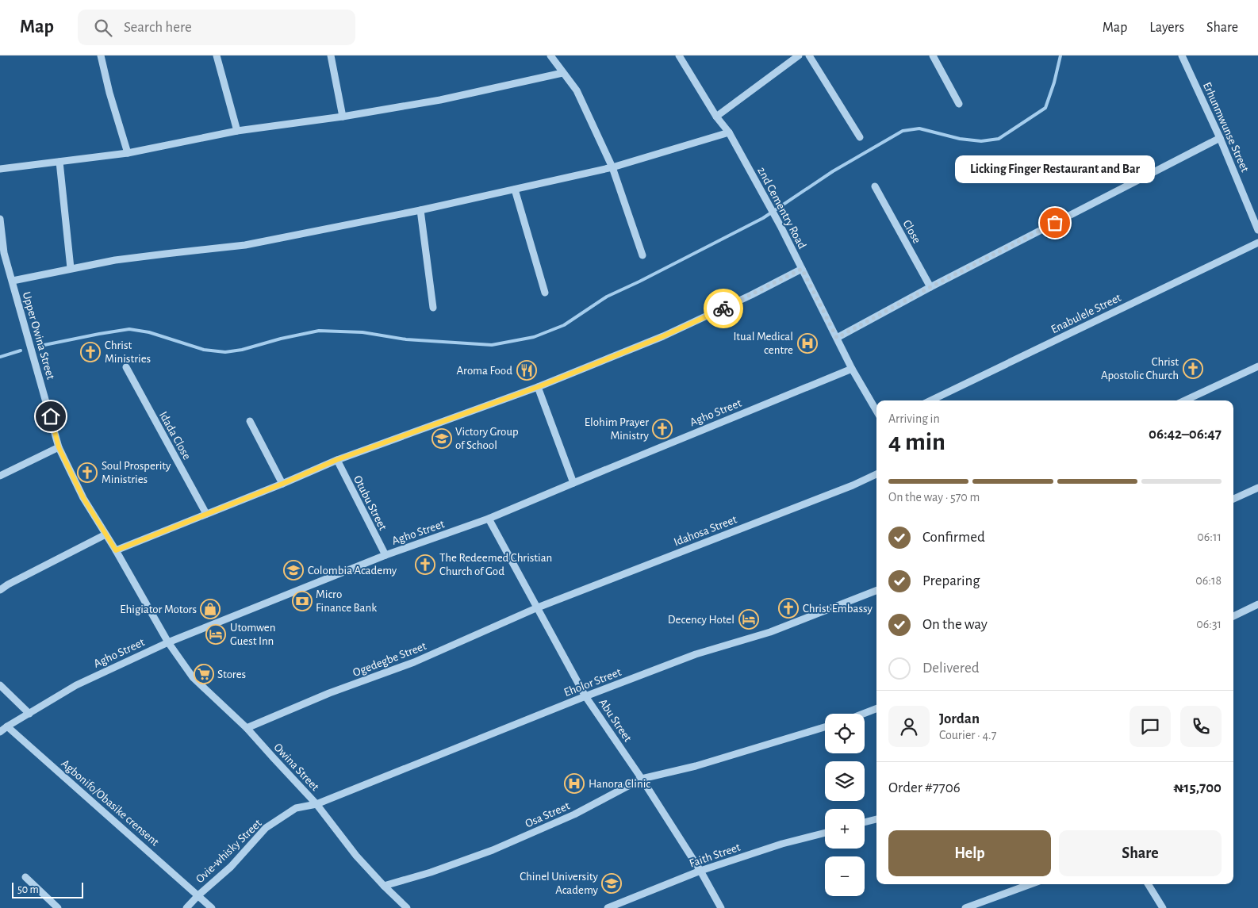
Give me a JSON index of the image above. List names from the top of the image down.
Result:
{
  "streets": {
    "street": [
      "Erhunmwunse Street",
      "2nd Cementry Road",
      "Close",
      "Enabulele Street",
      "Upper Owina Street",
      "Agho Street",
      "Idada Close",
      "Otubu Street",
      "Idahosa Street",
      "Ogedegbe Street",
      "Eholor Street",
      "Abu Street",
      "Owina Street",
      "Agbonifo/Obasike crensent",
      "Osa Street",
      "Ovie-whisky Street",
      "Faith Street"
    ]
  },
  "crossings": [
    ["2nd Cementry Road", "Agho Street"],
    ["Upper Owina Street", "Agho Street"],
    ["Upper Owina Street", "Owina Street"],
    ["Agho Street", "Otubu Street"],
    ["Agho Street", "Abu Street"],
    ["Agho Street", "Owina Street"],
    ["Agho Street", "Agbonifo/Obasike crensent"],
    ["Idahosa Street", "Ogedegbe Street"],
    ["Idahosa Street", "Abu Street"],
    ["Ogedegbe Street", "Abu Street"],
    ["Ogedegbe Street", "Owina Street"],
    ["Eholor Street", "Abu Street"],
    ["Eholor Street", "Owina Street"],
    ["Eholor Street", "Ovie-whisky Street"],
    ["Abu Street", "Osa Street"],
    ["Abu Street", "Faith Street"],
    ["Owina Street", "Osa Street"],
    ["Owina Street", "Ovie-whisky Street"],
    ["Agbonifo/Obasike crensent", "Ovie-whisky Street"]
  ],
  "places": {
    "other": ["Licking Finger Restaurant and Bar"],
    "hospital": ["Itual Medical centre", "Hanora Clinic"],
    "church": [
      "Christ Ministries",
      "Christ Apostolic Church",
      "Elohim Prayer Ministry",
      "Soul Prosperity Ministries",
      "The Redeemed Christian Church of God",
      "Christ Embassy"
    ],
    "restaurant": ["Aroma Food"],
    "school or university": ["Victory Group of School", "Colombia Academy", "Chinel University Academy"],
    "bank": ["Micro Finance Bank"],
    "shop": ["Ehigiator Motors"],
    "hotel": ["Decency Hotel", "Utomwen Guest Inn"],
    "supermarket": ["Stores"]
  },
  "scale_bar": "50 m",
  "page": {
    "header": "Map",
    "search": "Search here",
    "nav": ["Map", "Layers", "Share"],
    "bubble": "Licking Finger Restaurant and Bar",
    "heading": ["4 min", "Arriving in", "06:42–06:47"],
    "panel": [
      "Jordan",
      "Courier · 4.7",
      "Order #7706",
      "₦15,700"
    ],
    "bar": "On the way · 570 m",
    "list": [
      ["Confirmed", "06:11"],
      ["Preparing", "06:18"],
      ["On the way", "06:31"],
      "Delivered"
    ],
    "map_buttons": ["+", "−"],
    "buttons": ["Help", "Share"],
    "scale": "50 m"
  }
}
